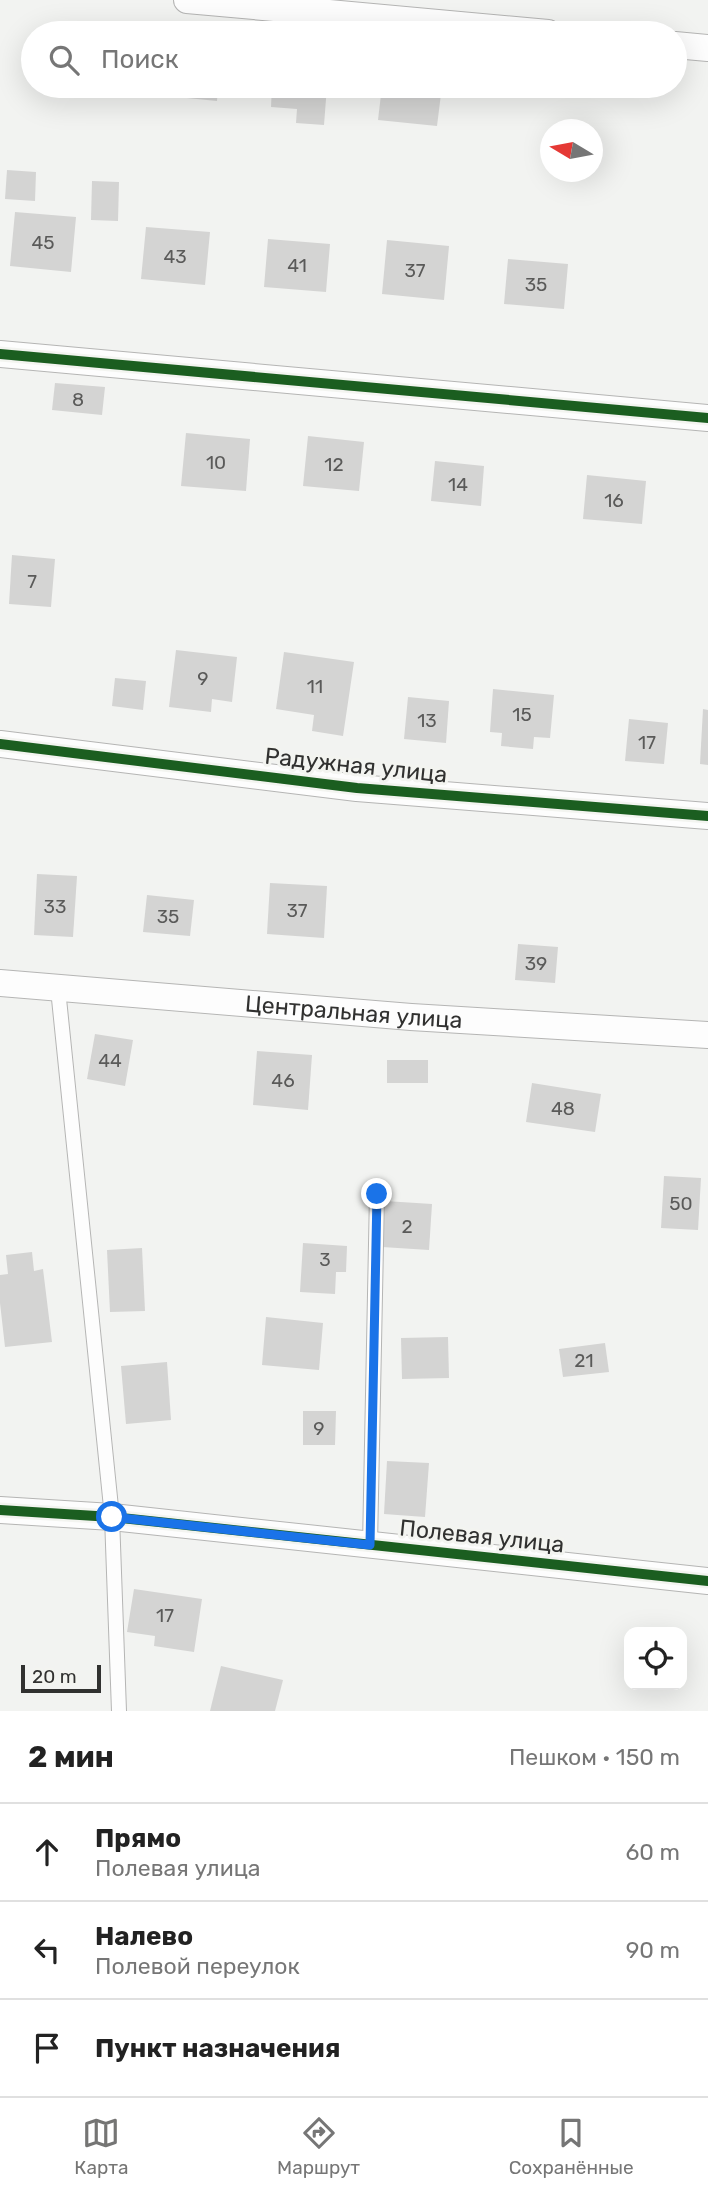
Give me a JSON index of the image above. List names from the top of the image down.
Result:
{
  "streets": {
    "street": ["Радужная улица", "Центральная улица", "Полевая улица"]
  },
  "house_numbers": [
    "45",
    "43",
    "41",
    "37",
    "35",
    "8",
    "10",
    "12",
    "14",
    "16",
    "7",
    "9",
    "11",
    "15",
    "13",
    "17",
    "33",
    "37",
    "35",
    "39",
    "44",
    "46",
    "48",
    "50",
    "2",
    "3",
    "21",
    "9",
    "17"
  ],
  "scale_bar": "20 m",
  "north": "left",
  "page": {
    "search": "Поиск",
    "scale": "20 m",
    "heading": ["2 мин", "Пешком · 150 m"],
    "list": [
      ["Прямо", "Полевая улица", "60 m"],
      ["Налево", "Полевой переулок", "90 m"],
      "Пункт назначения"
    ],
    "nav": ["Карта", "Маршрут", "Сохранённые"]
  }
}
